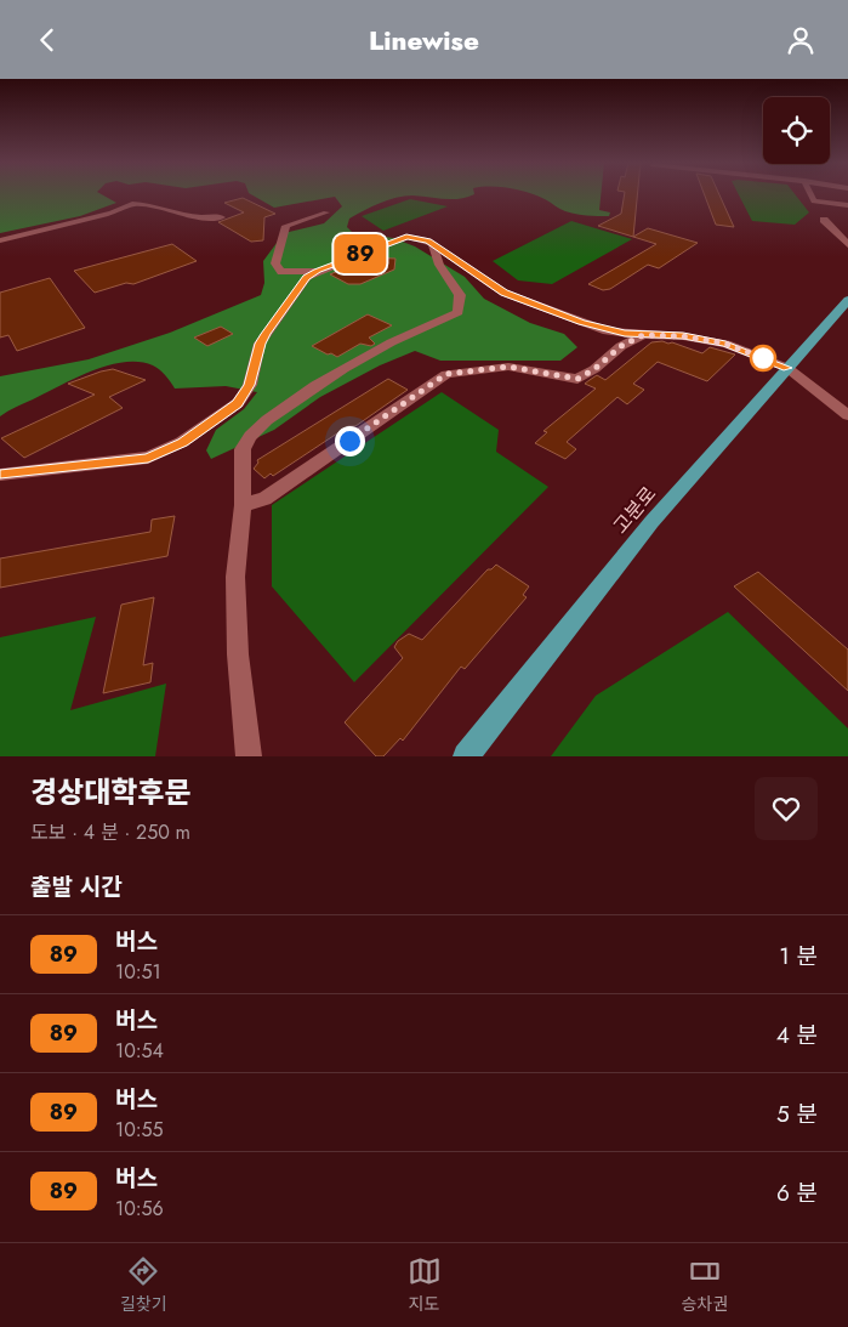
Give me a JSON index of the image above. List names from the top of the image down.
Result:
{
  "streets": {
    "main road": ["고분로"]
  },
  "lines": ["bus line 89"],
  "page": {
    "header": "Linewise",
    "on_map": "89",
    "heading": [
      ["경상대학후문", "도보 · 4 분 · 250 m"],
      "출발 시간"
    ],
    "list": [
      {
        "mark": "89",
        "name": "버스",
        "note": "10:51",
        "value": "1 분"
      },
      {
        "mark": "89",
        "name": "버스",
        "note": "10:54",
        "value": "4 분"
      },
      {
        "mark": "89",
        "name": "버스",
        "note": "10:55",
        "value": "5 분"
      },
      {
        "mark": "89",
        "name": "버스",
        "note": "10:56",
        "value": "6 분"
      }
    ],
    "tabs": ["길찾기", "지도", "승차권"]
  }
}
